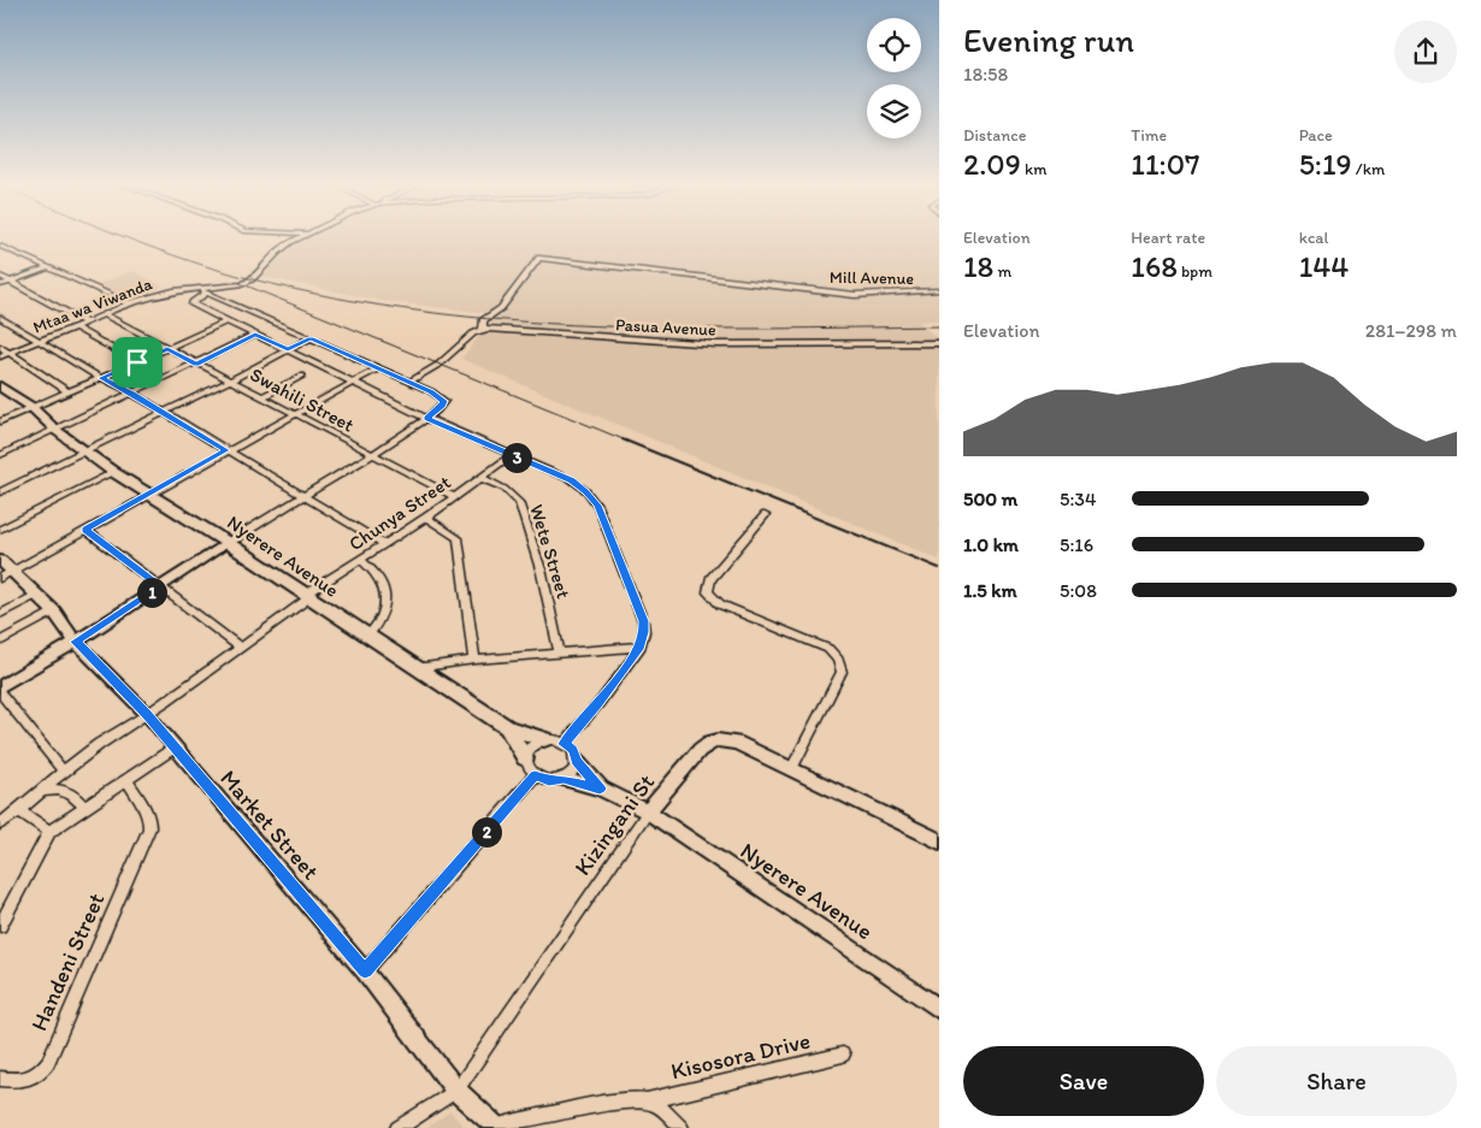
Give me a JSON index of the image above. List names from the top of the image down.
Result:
{
  "streets": {
    "main road": ["Nyerere Avenue"],
    "street": [
      "Mill Avenue",
      "Mtaa wa Viwanda",
      "Pasua Avenue",
      "Swahili Street",
      "Chunya Street",
      "Wete Street",
      "Market Street",
      "Kizingani St",
      "Handeni Street",
      "Kisosora Drive"
    ]
  },
  "crossings": [
    ["Mill Avenue", "Pasua Avenue"],
    ["Mtaa wa Viwanda", "Swahili Street"],
    ["Swahili Street", "Chunya Street"],
    ["Chunya Street", "Wete Street"],
    ["Chunya Street", "Nyerere Avenue"],
    ["Chunya Street", "Market Street"],
    ["Nyerere Avenue", "Kizingani St"],
    ["Market Street", "Kizingani St"],
    ["Market Street", "Kisosora Drive"]
  ],
  "page": {
    "heading": ["Evening run", "18:58"],
    "stats": [
      ["Distance", "2.09 km"],
      ["Time", "11:07"],
      ["Pace", "5:19 /km"],
      ["Elevation", "18 m"],
      ["Heart rate", "168 bpm"],
      ["kcal", "144"]
    ],
    "chart": ["Elevation", "281–298 m"],
    "pins": ["3", "1", "2"],
    "list": [
      {
        "name": "500 m",
        "note": "5:34"
      },
      {
        "name": "1.0 km",
        "note": "5:16"
      },
      {
        "name": "1.5 km",
        "note": "5:08"
      }
    ],
    "buttons": ["Save", "Share"]
  }
}
